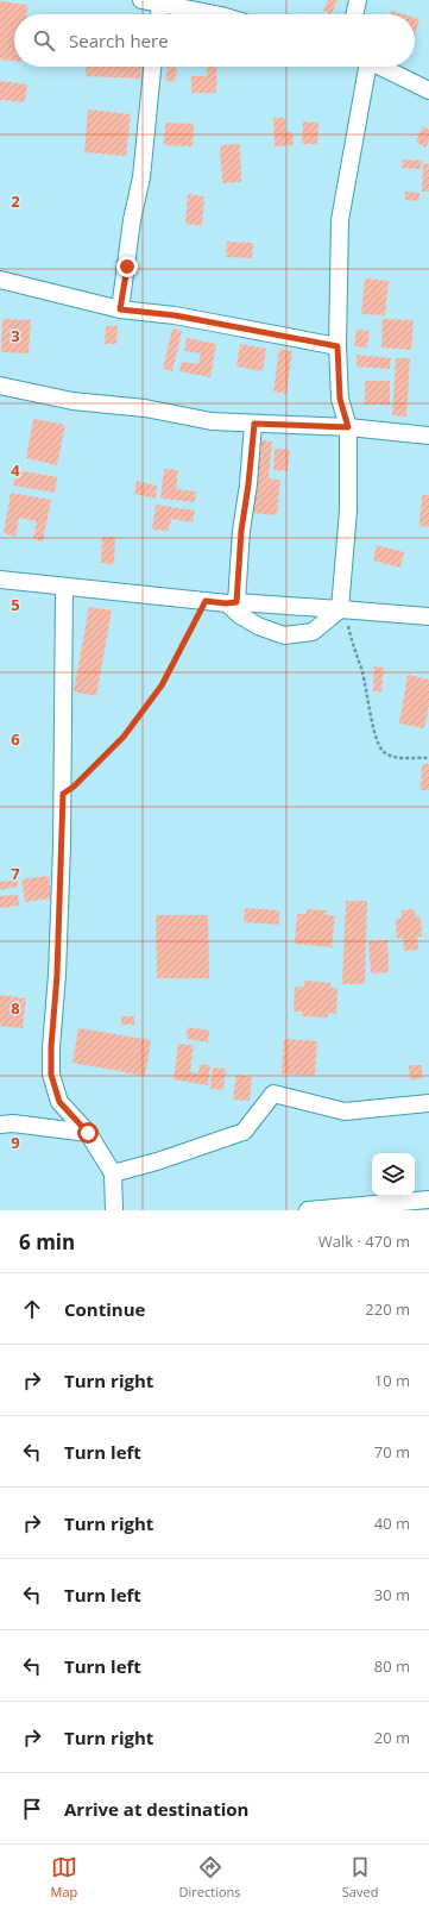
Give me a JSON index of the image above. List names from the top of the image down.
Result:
{
  "page": {
    "search": "Search here",
    "heading": ["6 min", "Walk · 470 m"],
    "list": [
      ["Continue", "220 m"],
      ["Turn right", "10 m"],
      ["Turn left", "70 m"],
      ["Turn right", "40 m"],
      ["Turn left", "30 m"],
      ["Turn left", "80 m"],
      ["Turn right", "20 m"],
      "Arrive at destination"
    ],
    "nav": ["Map", "Directions", "Saved"]
  },
  "grid": {
    "rows": [
      "2",
      "3",
      "4",
      "5",
      "6",
      "7",
      "8",
      "9"
    ]
  }
}
